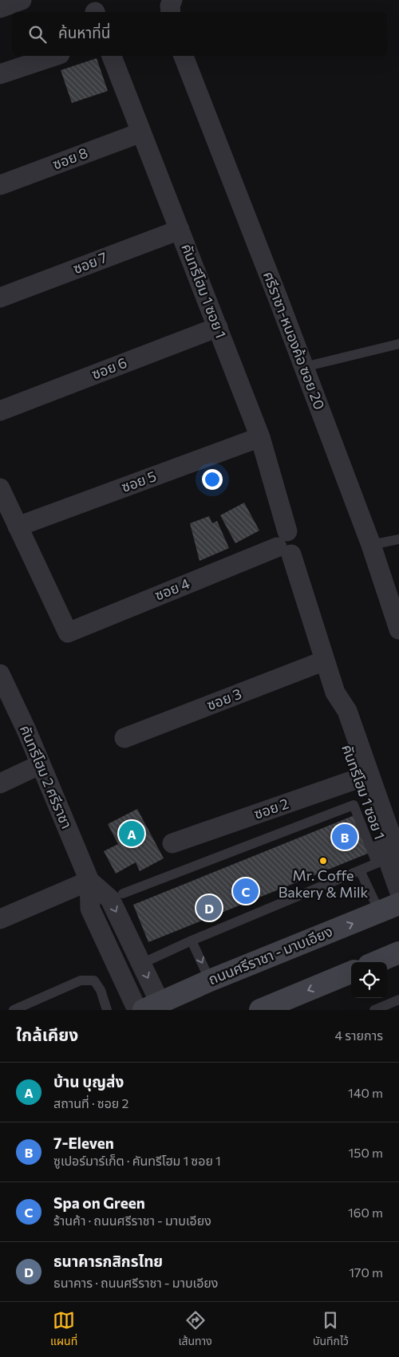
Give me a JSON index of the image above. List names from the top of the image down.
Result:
{
  "streets": {
    "main road": ["ถนนศรีราชา - มาบเอียง"],
    "street": [
      "ซอย 8",
      "ซอย 7",
      "คันทรีโฮม 1 ซอย 1",
      "ศรีราชา-หนองค้อ ซอย 20",
      "ซอย 6",
      "ซอย 5",
      "ซอย 4",
      "ซอย 3",
      "คันทรีโฮม 2 ศรีราชา",
      "ซอย 2"
    ]
  },
  "crossings": [
    ["ซอย 8", "คันทรีโฮม 1 ซอย 1"],
    ["ซอย 7", "คันทรีโฮม 1 ซอย 1"],
    ["คันทรีโฮม 1 ซอย 1", "ซอย 6"],
    ["คันทรีโฮม 1 ซอย 1", "ซอย 5"],
    ["คันทรีโฮม 1 ซอย 1", "ซอย 4"],
    ["คันทรีโฮม 1 ซอย 1", "ซอย 3"],
    ["คันทรีโฮม 1 ซอย 1", "ซอย 2"],
    ["ซอย 5", "ซอย 4"],
    ["คันทรีโฮม 2 ศรีราชา", "ถนนศรีราชา - มาบเอียง"]
  ],
  "places": ["Mr. Coffe Bakery & Milk"],
  "page": {
    "search": "ค้นหาที่นี่",
    "pins": [
      "A",
      "B",
      "C",
      "D"
    ],
    "heading": ["ใกล้เคียง", "4 รายการ"],
    "list": [
      {
        "mark": "A",
        "name": "บ้าน บุญส่ง",
        "note": "สถานที่ · ซอย 2",
        "value": "140 m"
      },
      {
        "mark": "B",
        "name": "7-Eleven",
        "note": "ซูเปอร์มาร์เก็ต · คันทรีโฮม 1 ซอย 1",
        "value": "150 m"
      },
      {
        "mark": "C",
        "name": "Spa on Green",
        "note": "ร้านค้า · ถนนศรีราชา - มาบเอียง",
        "value": "160 m"
      },
      {
        "mark": "D",
        "name": "ธนาคารกสิกรไทย",
        "note": "ธนาคาร · ถนนศรีราชา - มาบเอียง",
        "value": "170 m"
      }
    ],
    "nav": ["แผนที่", "เส้นทาง", "บันทึกไว้"]
  }
}
